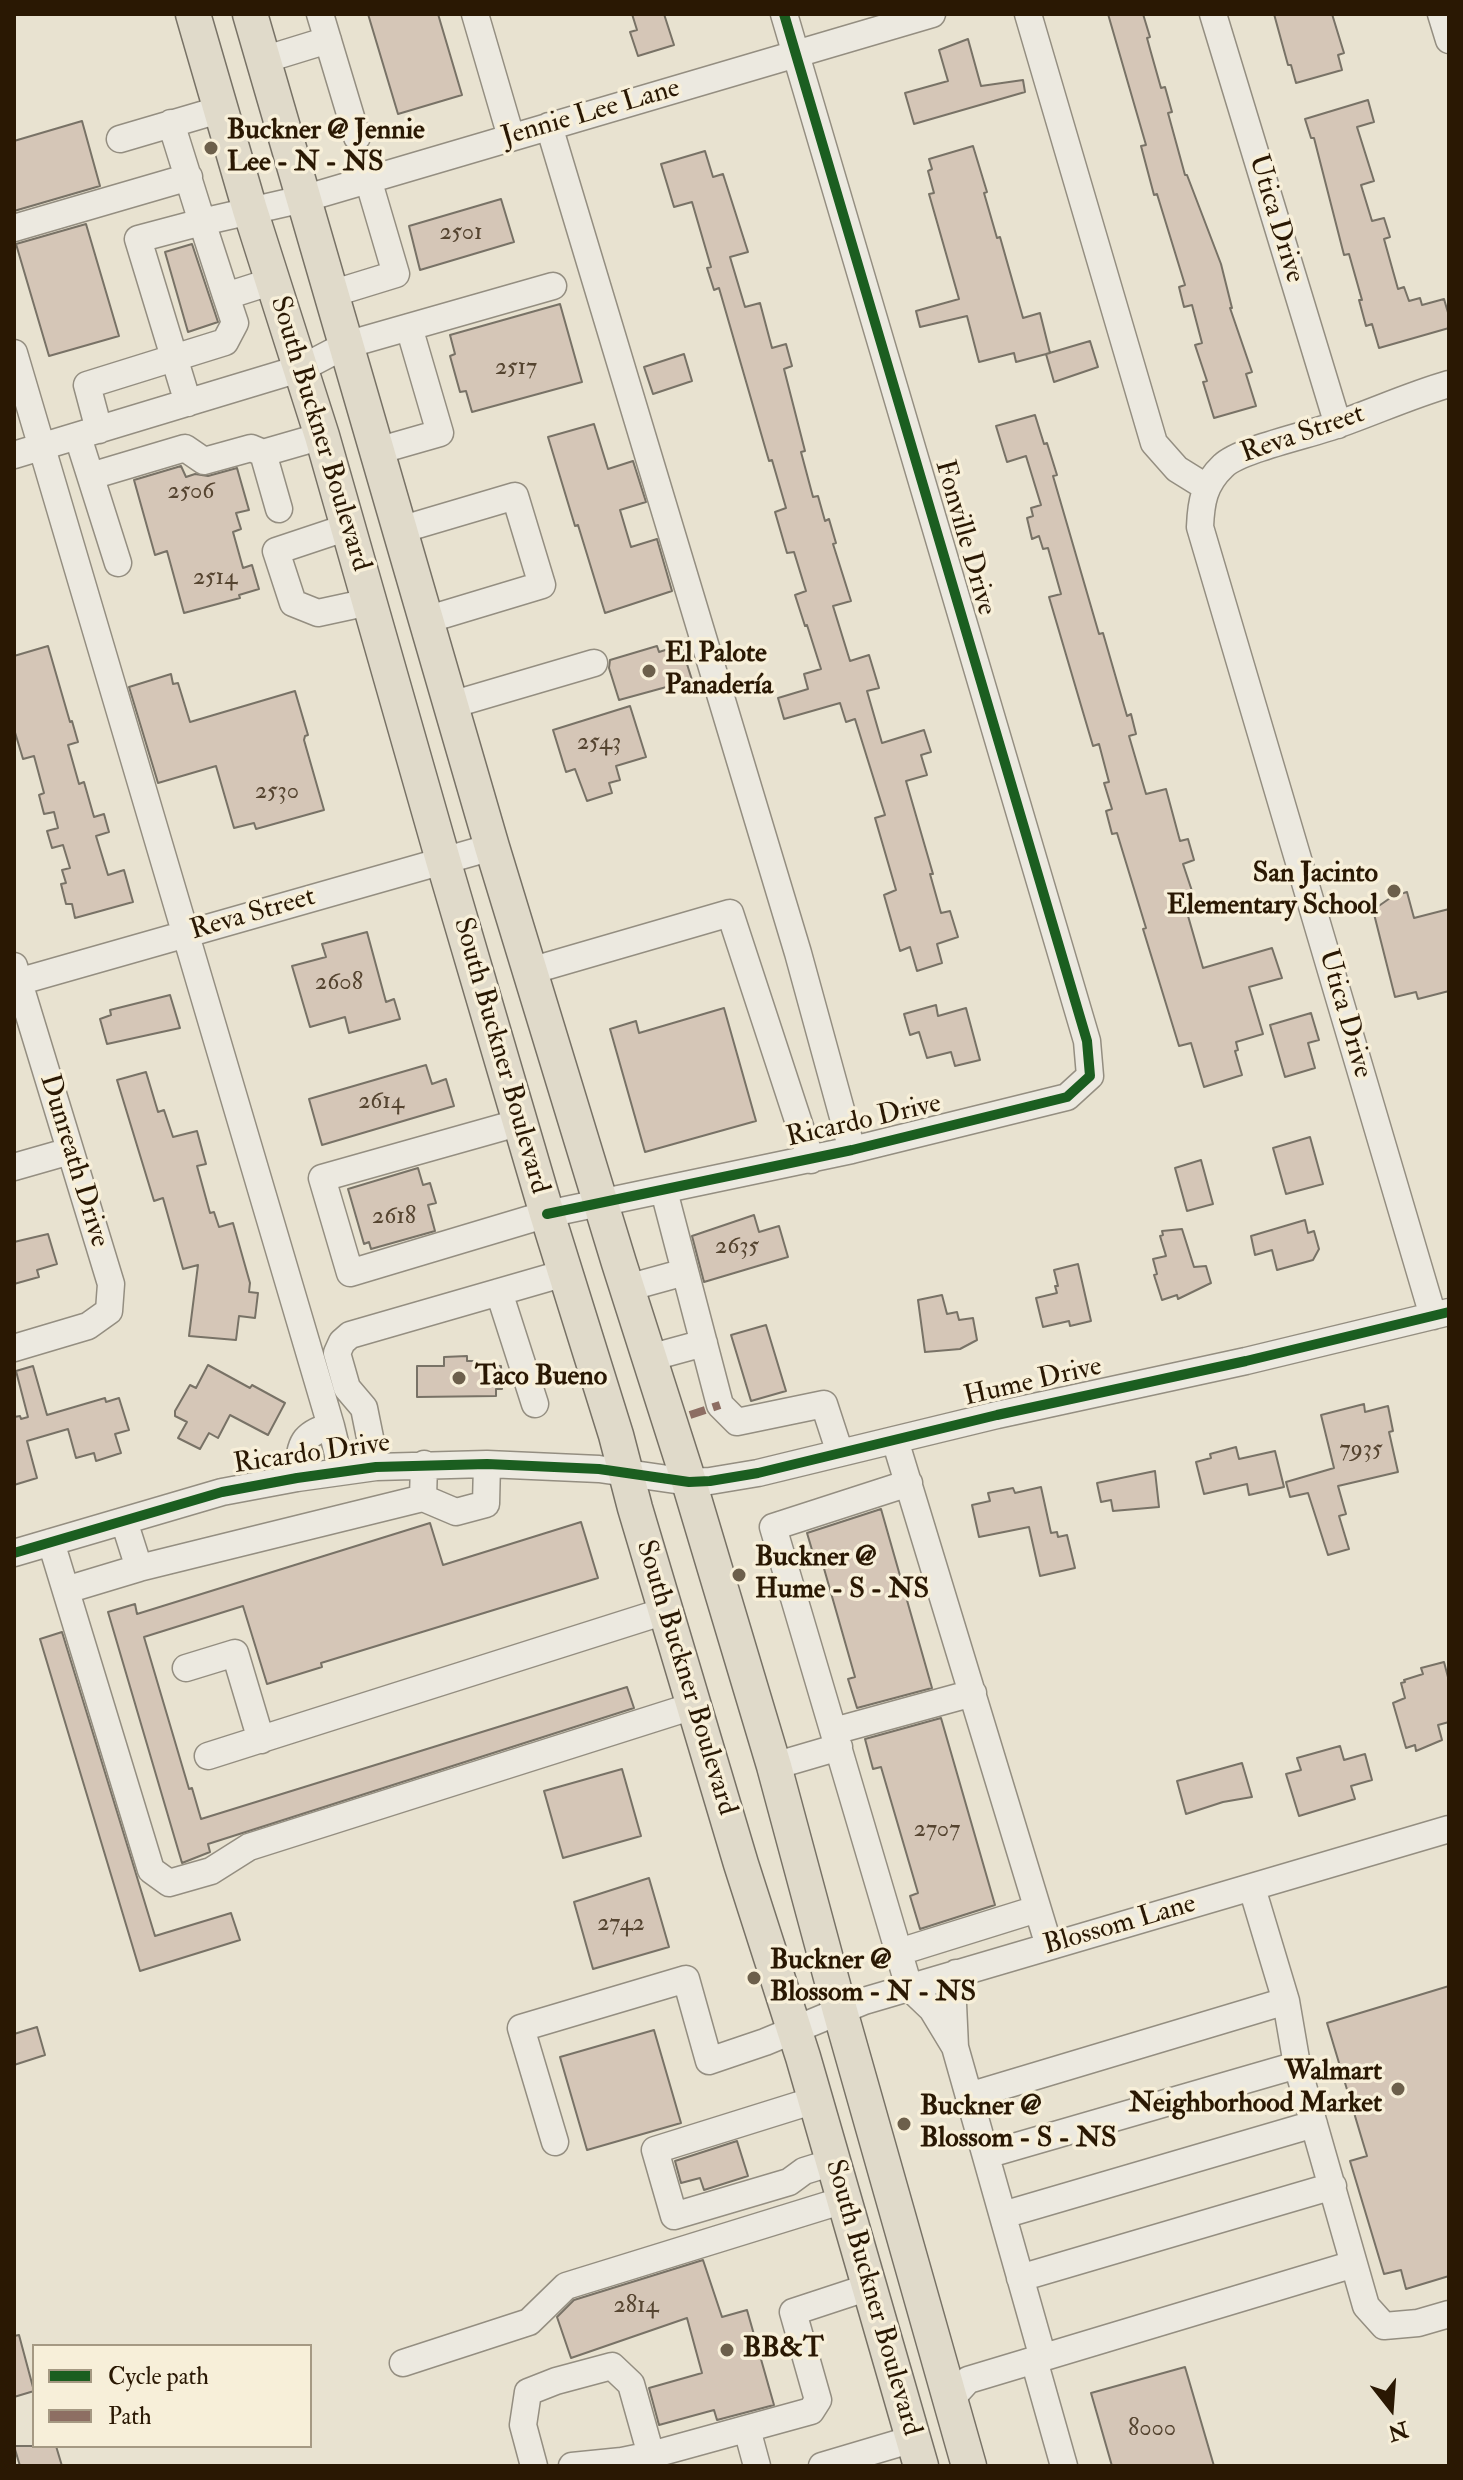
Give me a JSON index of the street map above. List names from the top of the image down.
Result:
{
  "streets": {
    "main road": ["South Buckner Boulevard"],
    "street": [
      "Jennie Lee Lane",
      "Utica Drive",
      "Reva Street",
      "Fonville Drive",
      "Ricardo Drive",
      "Dunreath Drive",
      "Hume Drive",
      "Blossom Lane"
    ]
  },
  "crossings": [
    ["Jennie Lee Lane", "South Buckner Boulevard"],
    ["Jennie Lee Lane", "Fonville Drive"],
    ["Utica Drive", "Reva Street"],
    ["Utica Drive", "Hume Drive"],
    ["South Buckner Boulevard", "Reva Street"],
    ["South Buckner Boulevard", "Ricardo Drive"],
    ["South Buckner Boulevard", "Hume Drive"],
    ["South Buckner Boulevard", "Blossom Lane"],
    ["Reva Street", "Dunreath Drive"],
    ["Fonville Drive", "Ricardo Drive"],
    ["Ricardo Drive", "Hume Drive"]
  ],
  "places": [
    "Buckner @ Jennie Lee - N - NS",
    "El Palote Panadería",
    "San Jacinto Elementary School",
    "Taco Bueno",
    "Buckner @ Hume - S - NS",
    "Buckner @ Blossom - N - NS",
    "Walmart Neighborhood Market",
    "Buckner @ Blossom - S - NS",
    "BB&T"
  ],
  "house_numbers": [
    "2501",
    "2517",
    "2506",
    "2514",
    "2543",
    "2530",
    "2608",
    "2614",
    "2618",
    "2635",
    "7935",
    "2707",
    "2742",
    "2814",
    "8000"
  ],
  "legend": ["Cycle path", "Path"],
  "north": "bottom"
}
